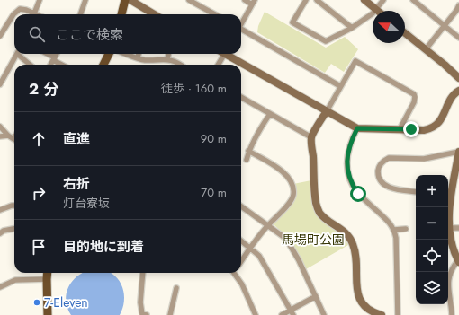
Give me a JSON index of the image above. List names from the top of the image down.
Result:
{
  "parks": ["馬場町公園"],
  "places": ["7-Eleven"],
  "north": "left",
  "page": {
    "search": "ここで検索",
    "heading": ["2 分", "徒歩 · 160 m"],
    "list": [
      ["直進", "90 m"],
      ["右折", "灯台寮坂", "70 m"],
      "目的地に到着"
    ],
    "map_buttons": ["+", "−"]
  }
}
